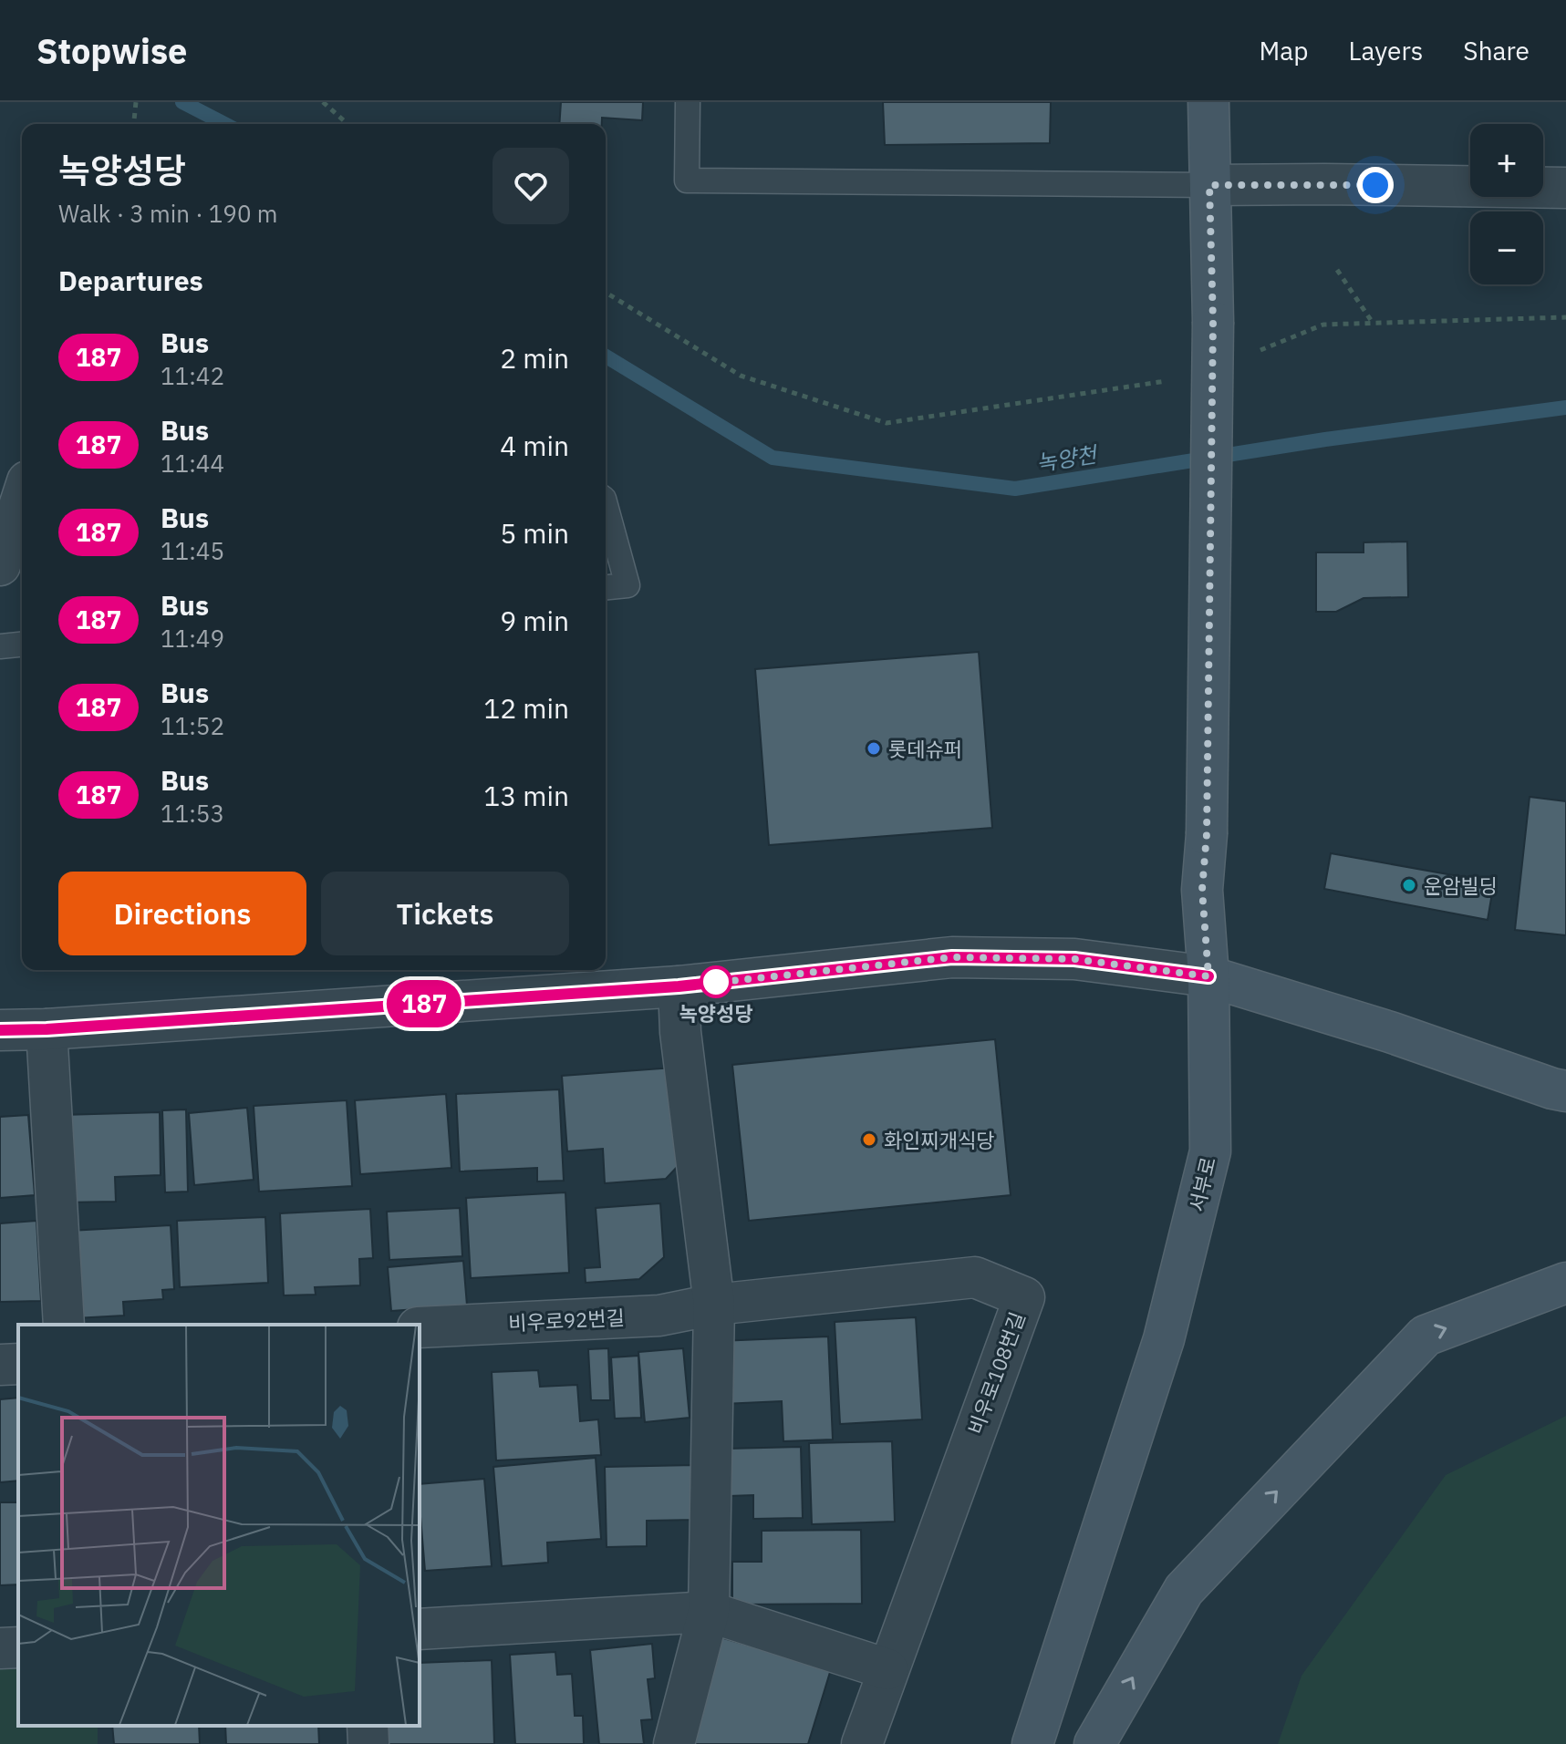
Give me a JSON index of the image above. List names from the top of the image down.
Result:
{
  "streets": {
    "street": ["서부로", "비우로92번길", "비우로108번길"]
  },
  "crossings": [
    ["비우로92번길", "비우로108번길"]
  ],
  "water": ["녹양천"],
  "places": [
    "롯데슈퍼",
    "운암빌딩",
    "녹양성당",
    "화인찌개식당"
  ],
  "lines": ["bus line 187"],
  "page": {
    "header": "Stopwise",
    "nav": ["Map", "Layers", "Share"],
    "on_map": "187",
    "map_buttons": ["+", "−"],
    "heading": [
      ["녹양성당", "Walk · 3 min · 190 m"],
      "Departures"
    ],
    "list": [
      {
        "mark": "187",
        "name": "Bus",
        "note": "11:42",
        "value": "2 min"
      },
      {
        "mark": "187",
        "name": "Bus",
        "note": "11:44",
        "value": "4 min"
      },
      {
        "mark": "187",
        "name": "Bus",
        "note": "11:45",
        "value": "5 min"
      },
      {
        "mark": "187",
        "name": "Bus",
        "note": "11:49",
        "value": "9 min"
      },
      {
        "mark": "187",
        "name": "Bus",
        "note": "11:52",
        "value": "12 min"
      },
      {
        "mark": "187",
        "name": "Bus",
        "note": "11:53",
        "value": "13 min"
      }
    ],
    "buttons": ["Directions", "Tickets"]
  }
}
